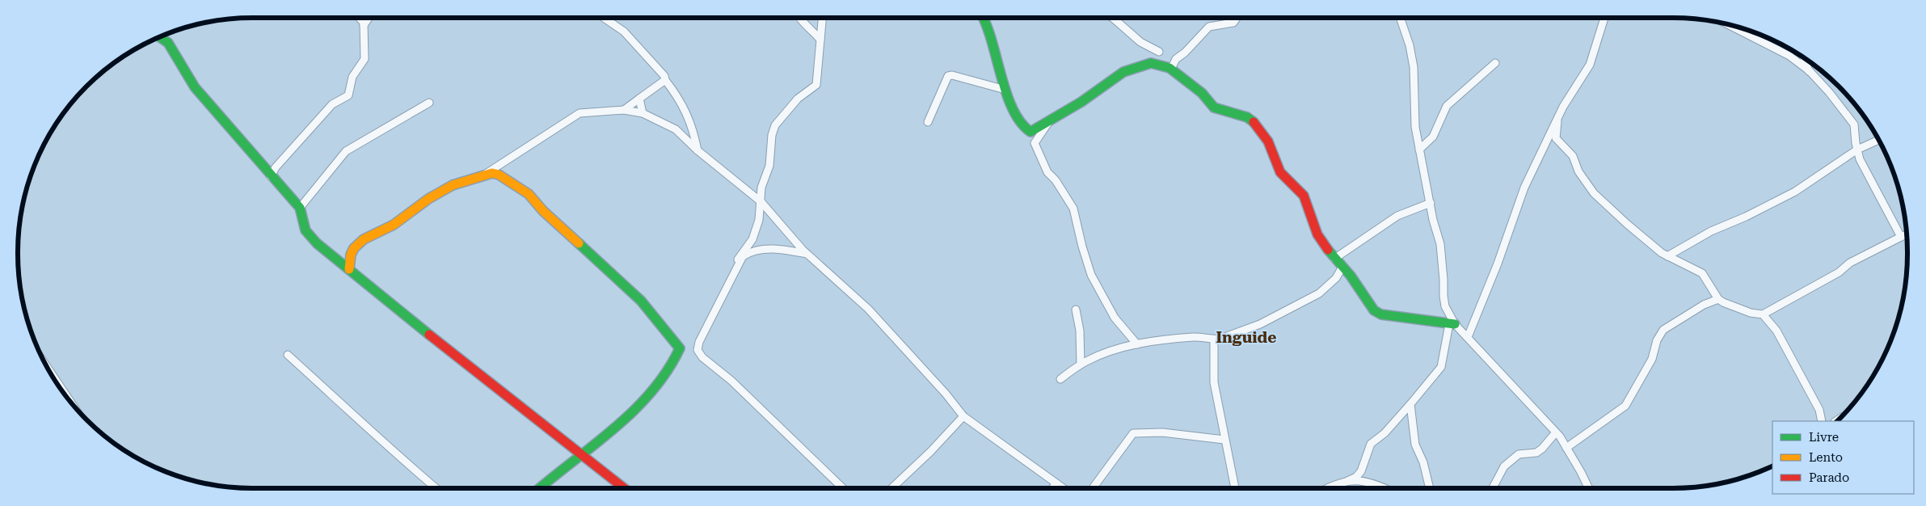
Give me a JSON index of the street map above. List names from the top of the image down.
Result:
{
  "districts": ["Inguide"],
  "legend": ["Livre", "Lento", "Parado"]
}
